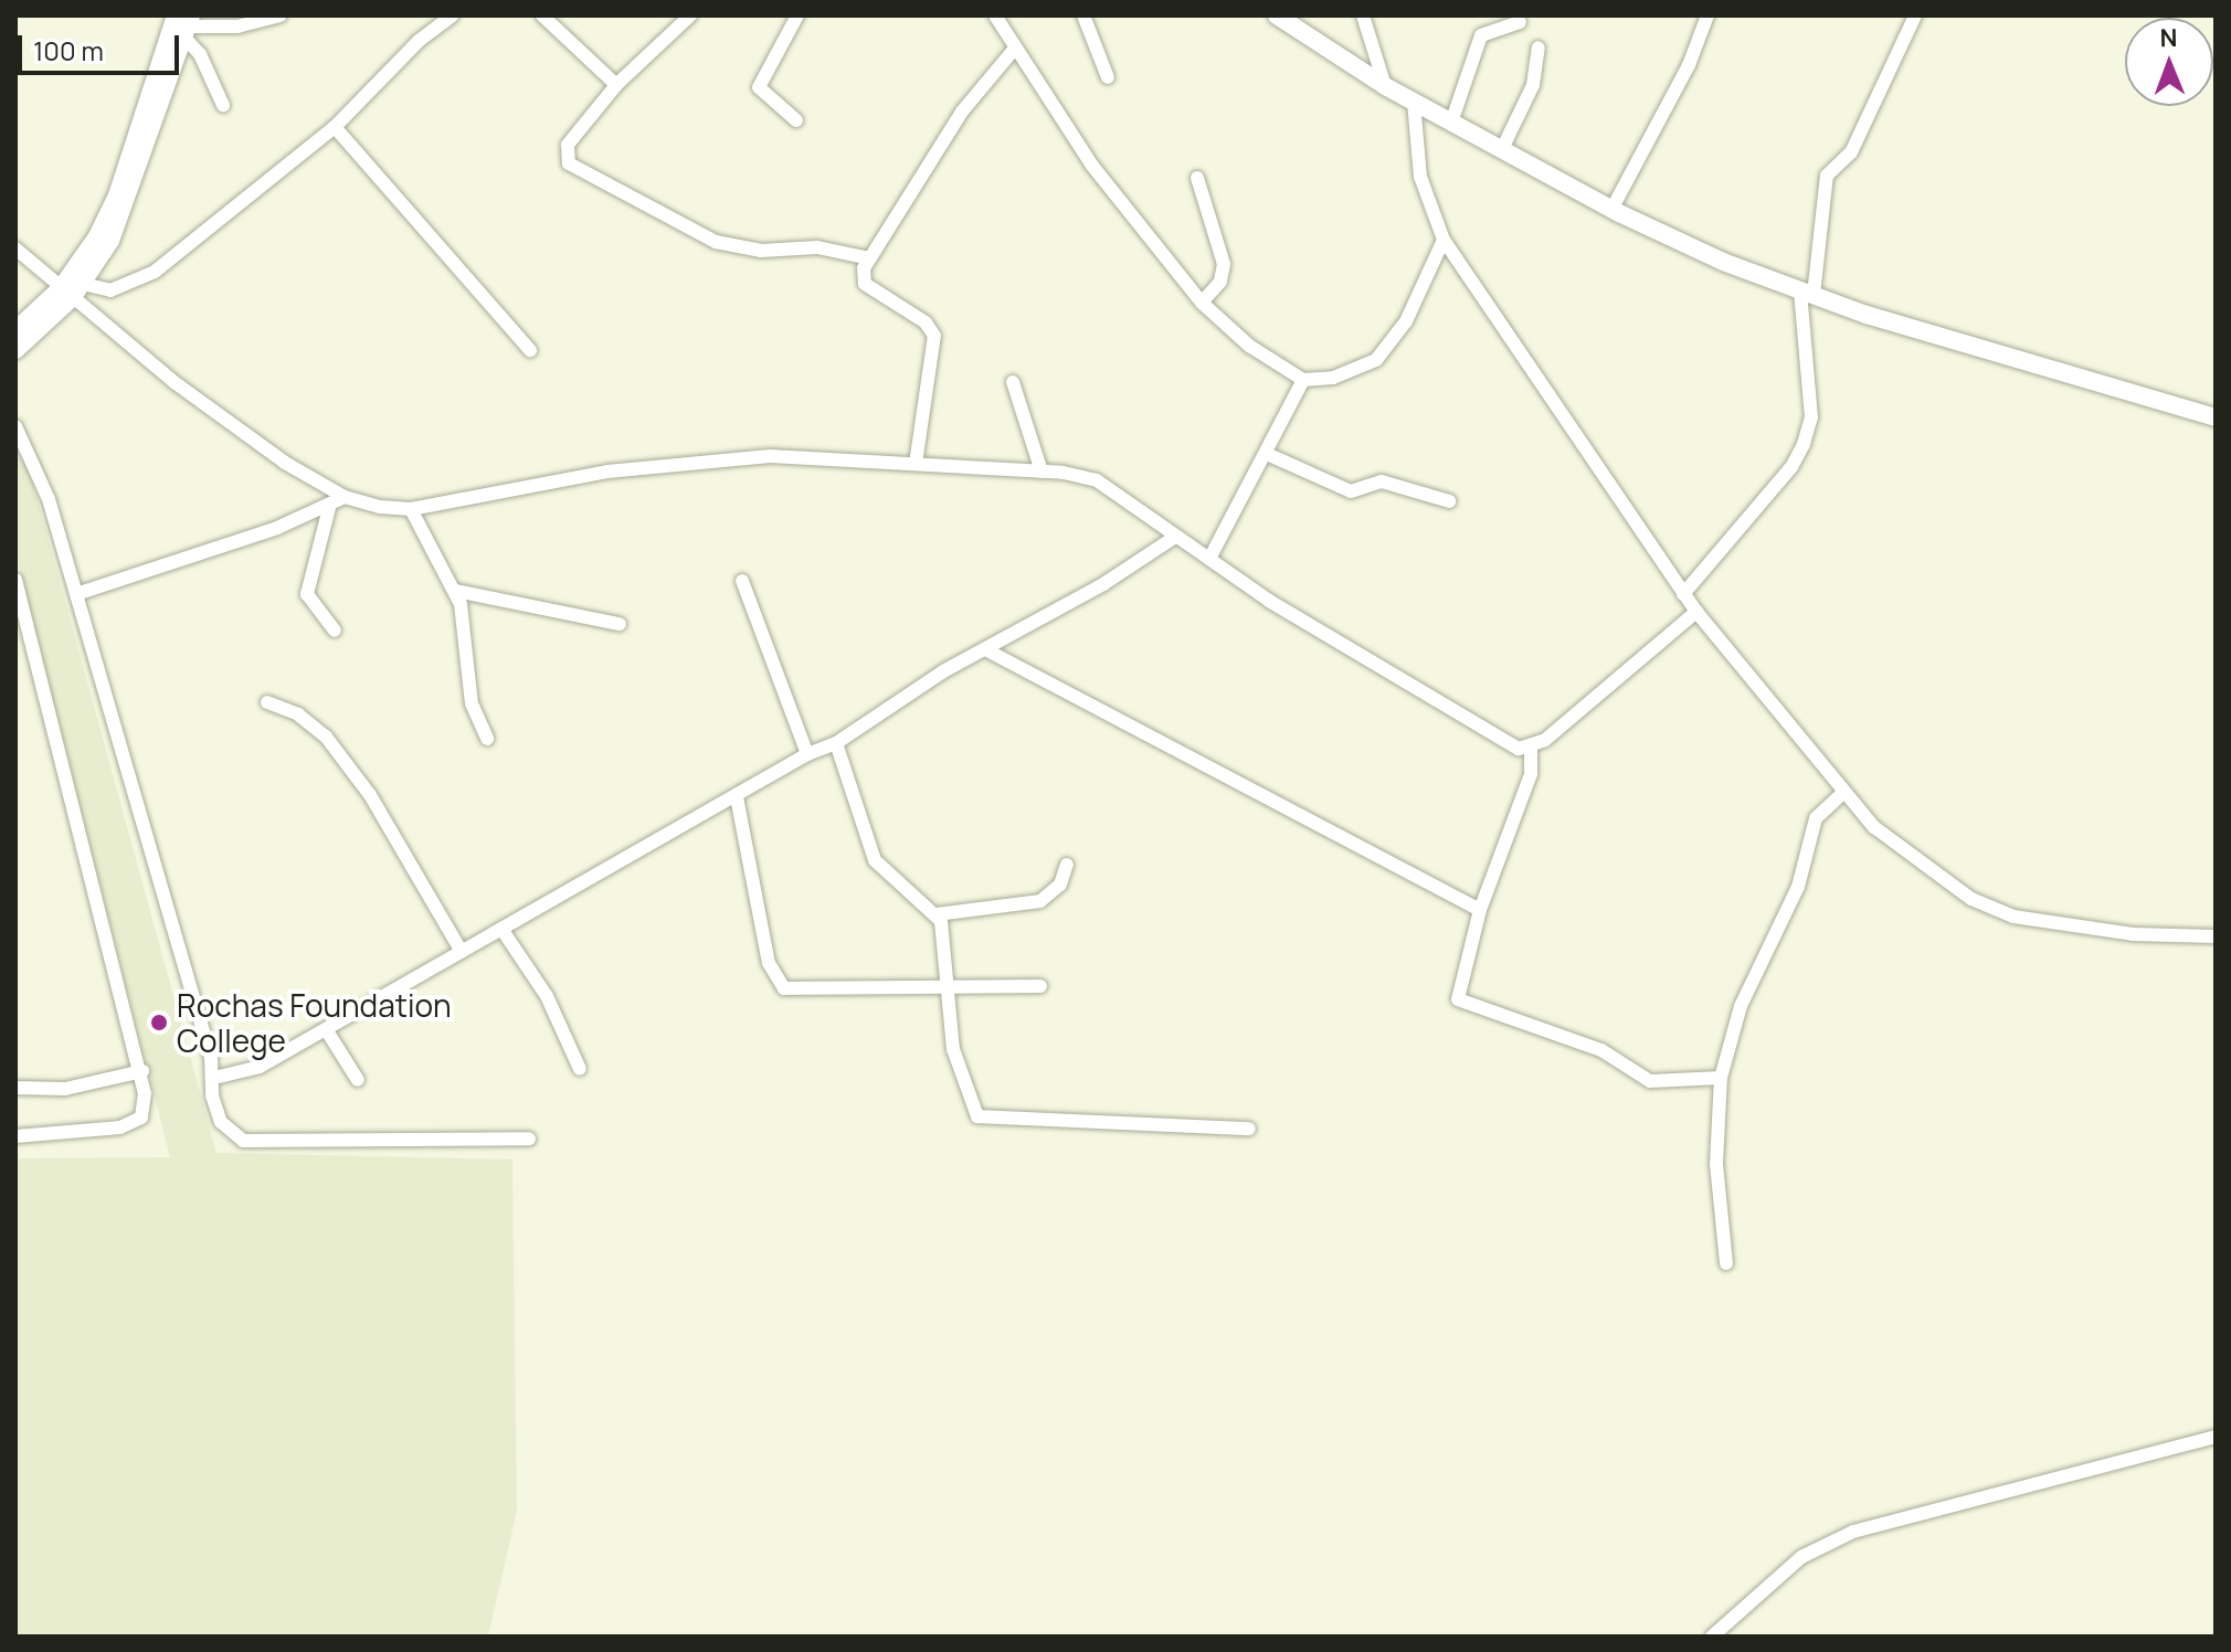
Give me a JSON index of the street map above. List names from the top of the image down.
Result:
{
  "places": ["Rochas Foundation College"],
  "scale_bar": "100 m",
  "north": "top"
}
